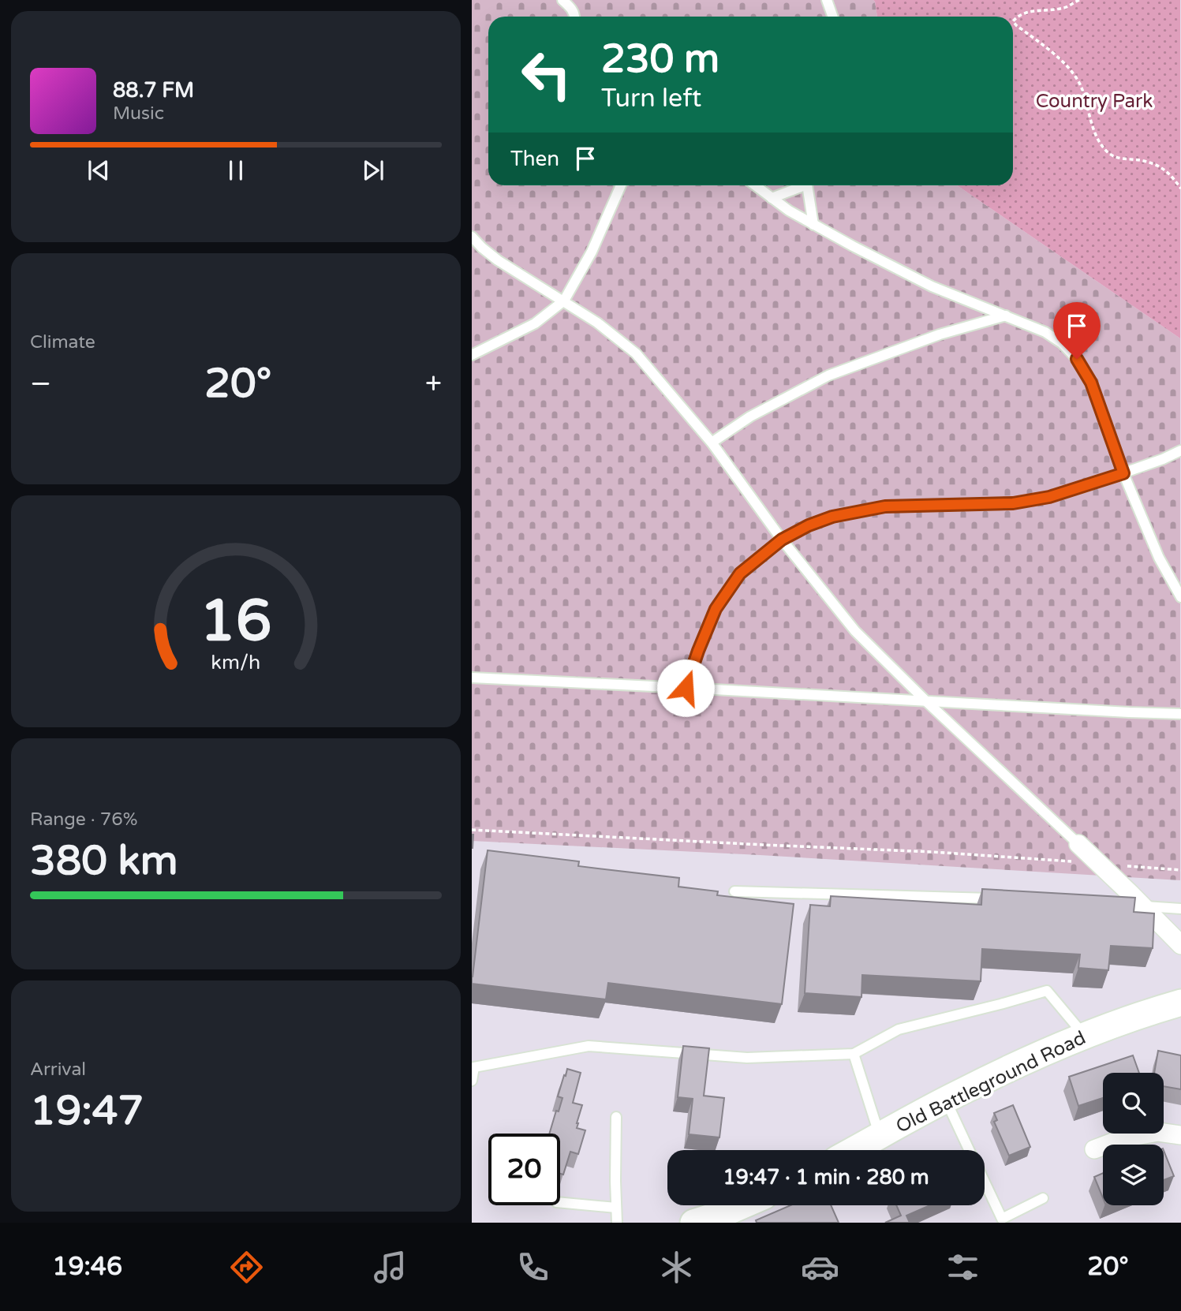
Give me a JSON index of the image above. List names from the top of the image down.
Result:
{
  "streets": {
    "street": ["Old Battleground Road"]
  },
  "parks": ["Country Park"],
  "page": {
    "turn": ["230 m", "Turn left"],
    "song": ["88.7 FM", "Music"],
    "then": "Then",
    "tile": [
      "Climate",
      ["Range · 76%", "380 km"],
      ["Arrival", "19:47"]
    ],
    "heat": ["−", "20°", "+"],
    "limit": "20",
    "trip": "19:47 · 1 min · 280 m",
    "tabs": ["19:46", "20°"],
    "gauge": ["16", "km/h"]
  }
}
